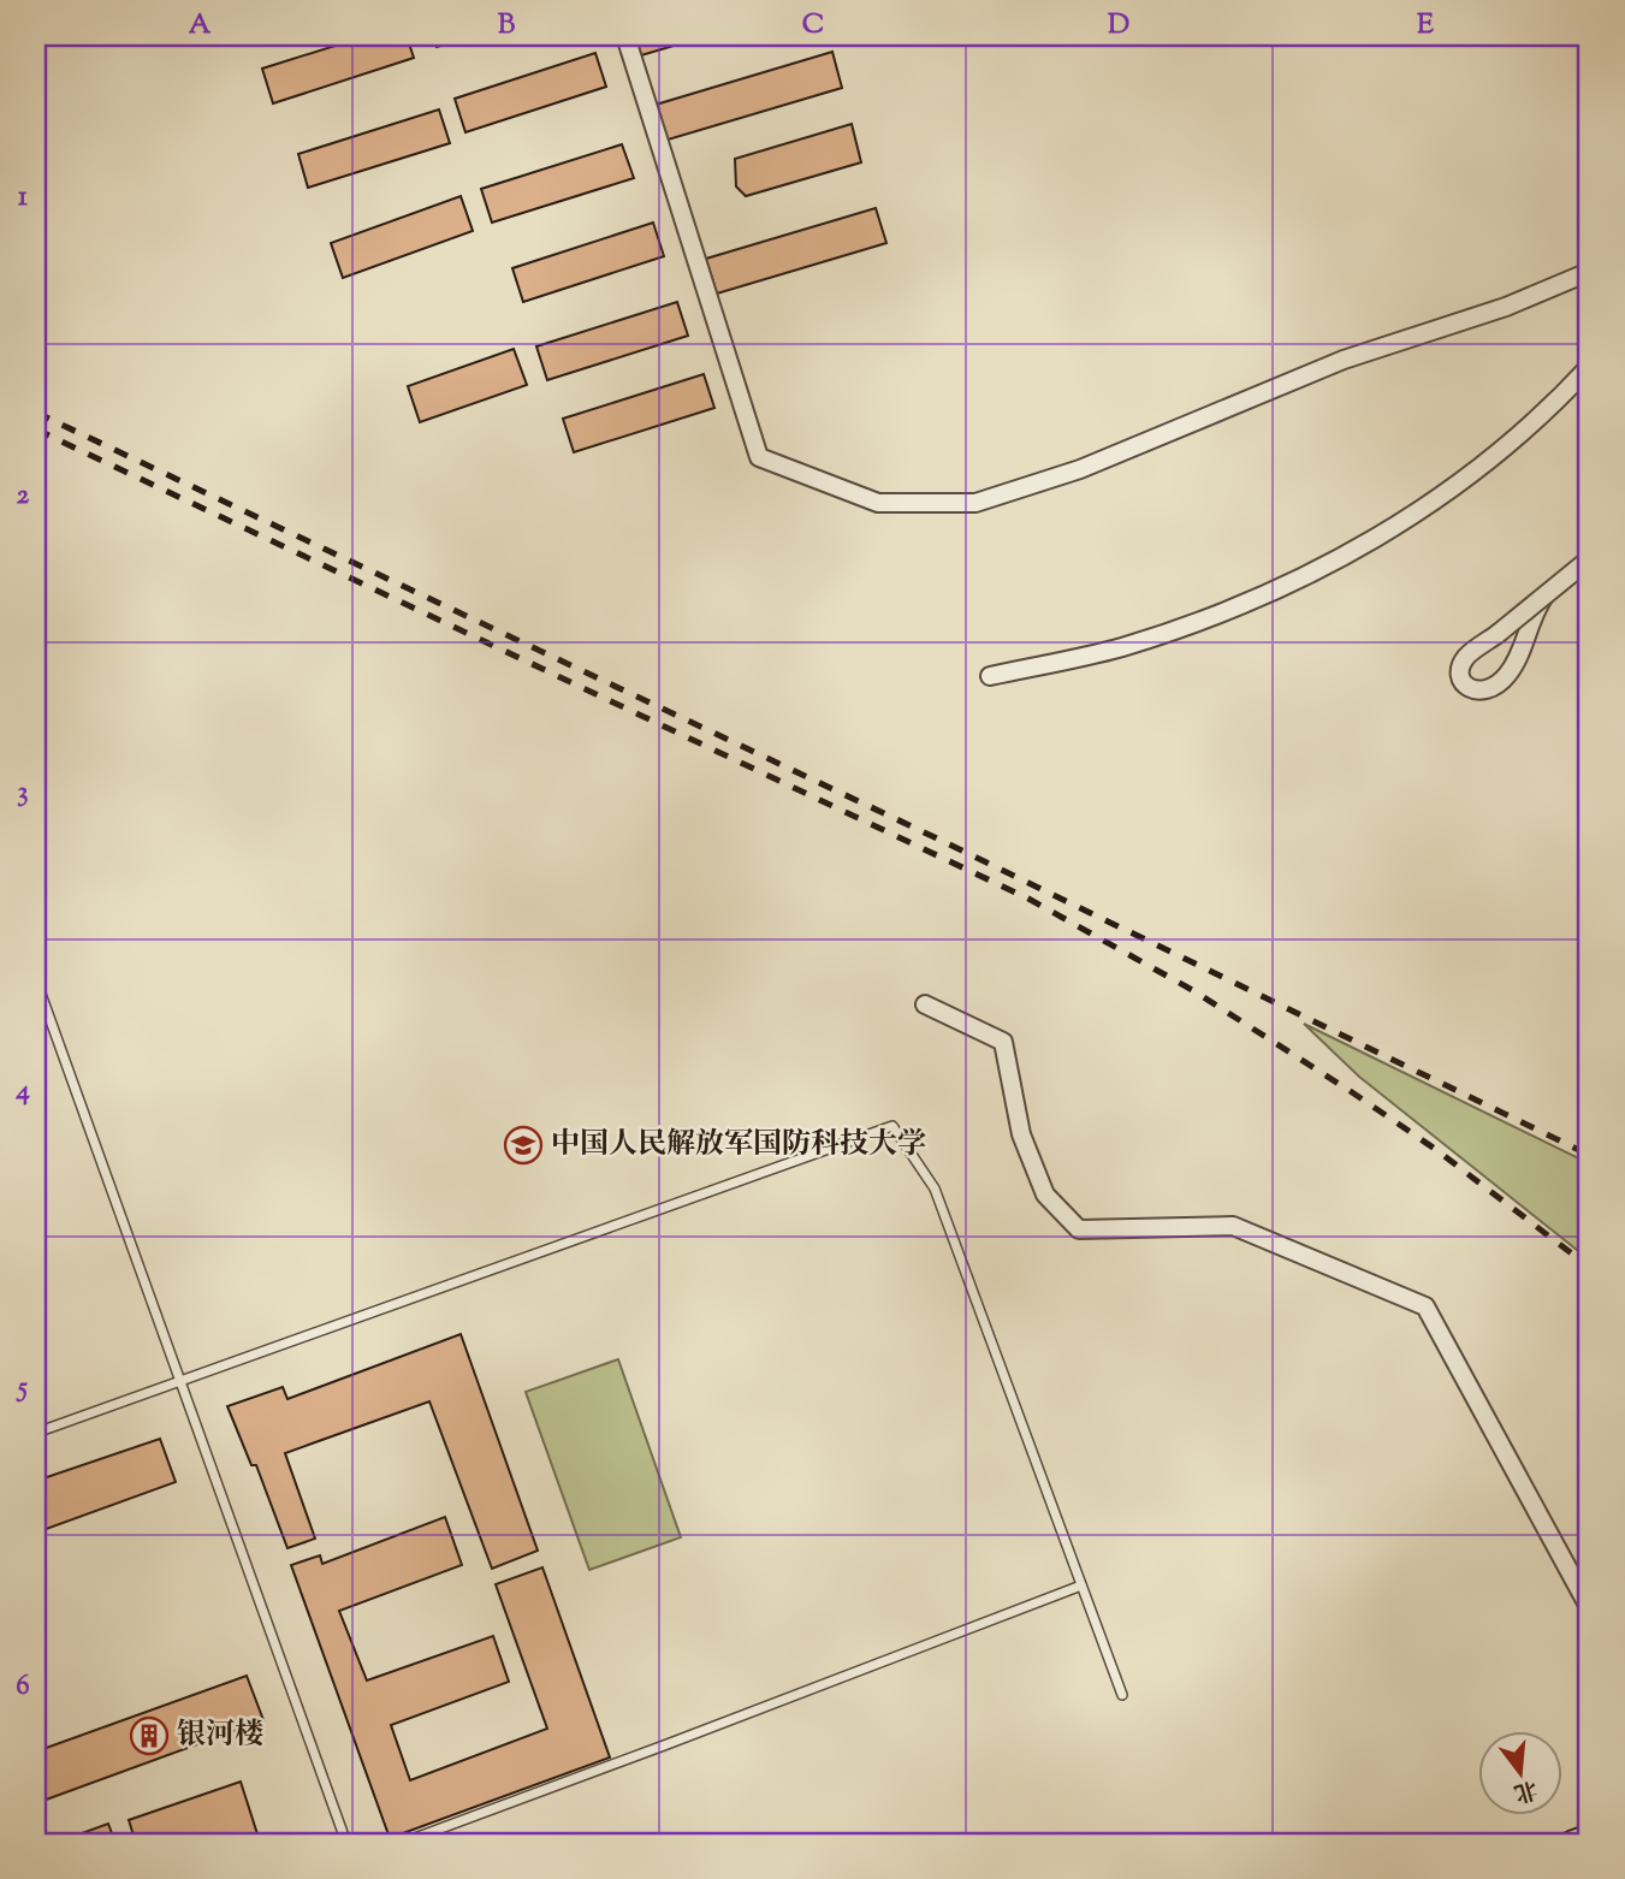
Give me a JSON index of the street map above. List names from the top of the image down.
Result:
{
  "places": {
    "school or university": ["中国人民解放军国防科技大学"],
    "building": ["银河楼"]
  },
  "north": "bottom",
  "grid": {
    "columns": [
      "A",
      "B",
      "C",
      "D",
      "E"
    ],
    "rows": [
      "1",
      "2",
      "3",
      "4",
      "5",
      "6"
    ]
  }
}
